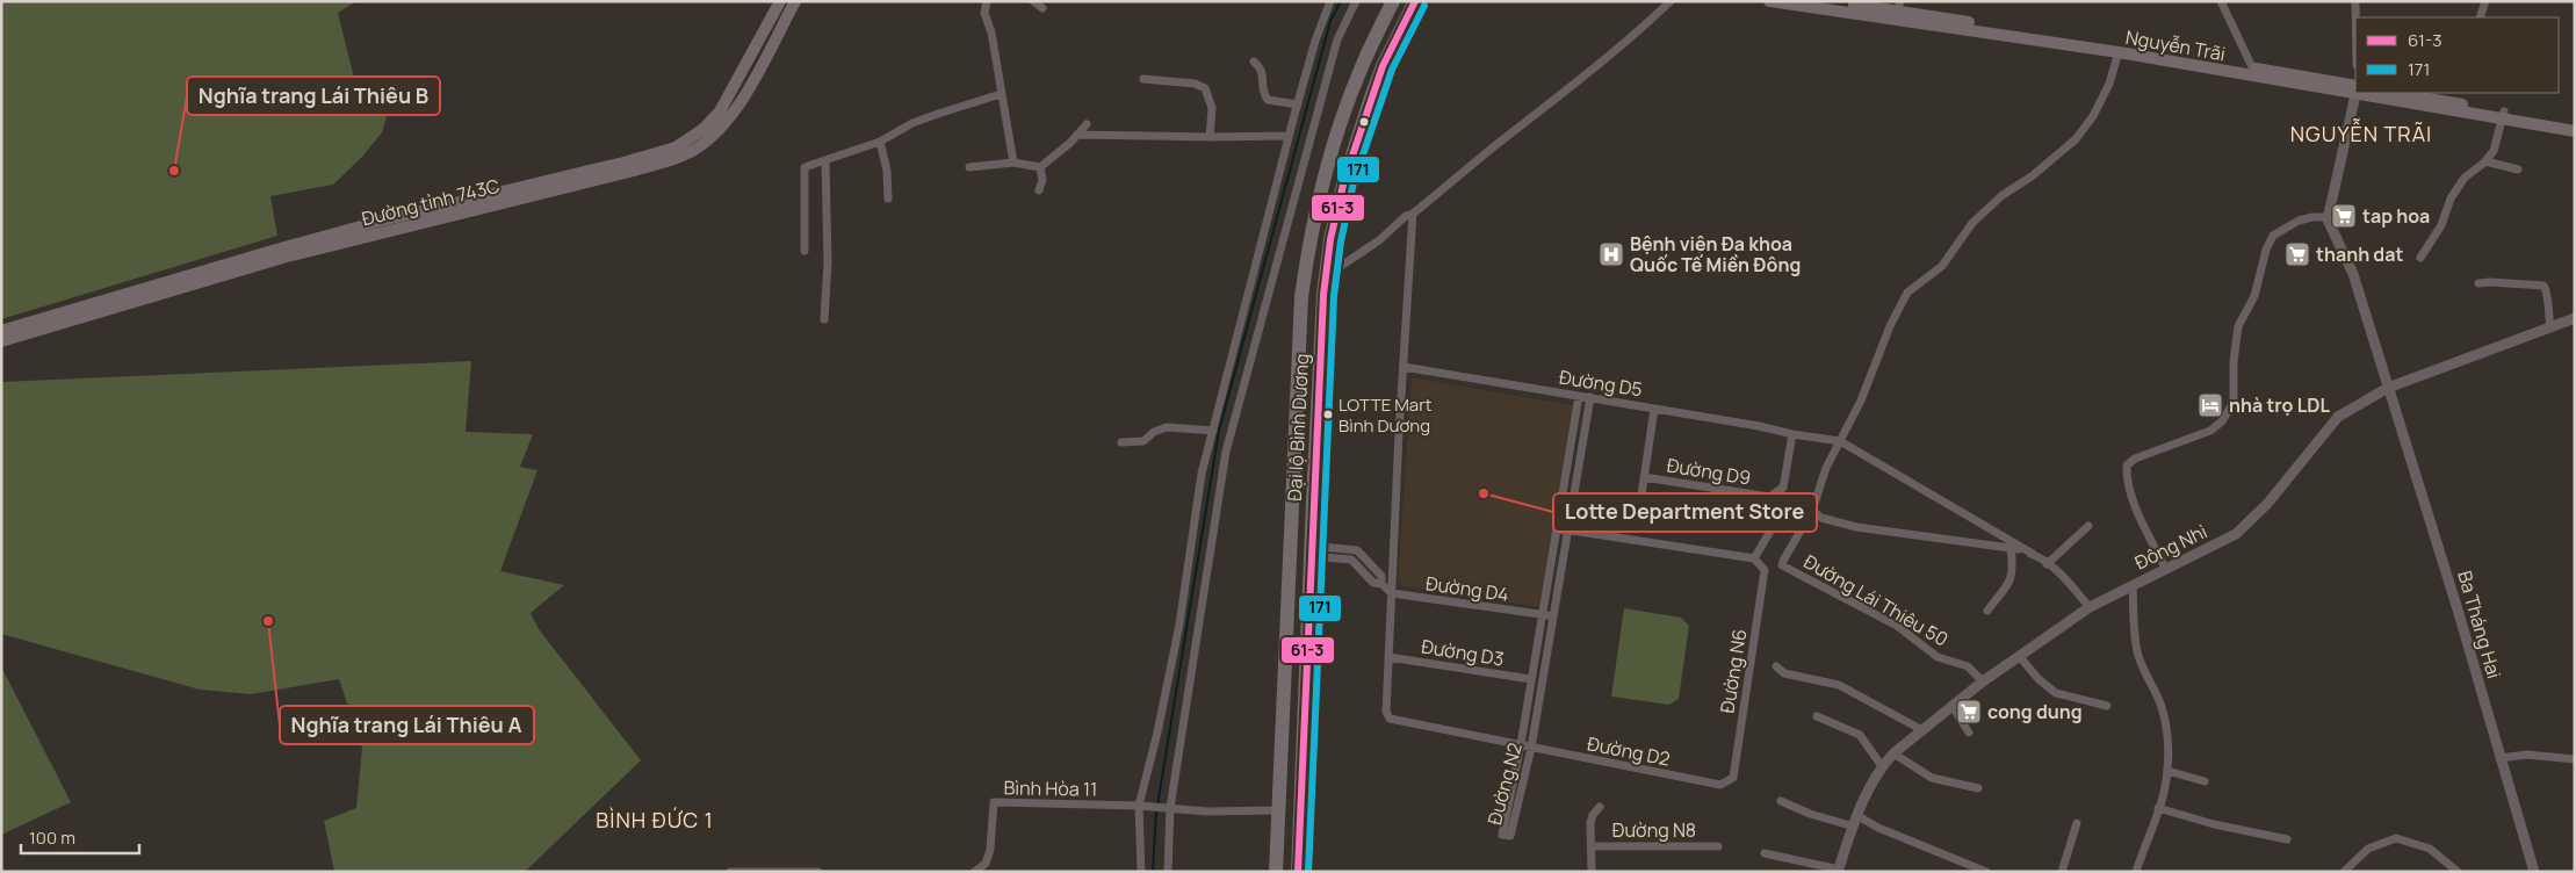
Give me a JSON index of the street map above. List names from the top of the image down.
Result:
{
  "streets": {
    "highway": ["Đại lộ Bình Dương"],
    "main road": ["Nguyễn Trãi", "Đường tỉnh 743C"],
    "street": [
      "Đường D5",
      "Đường D9",
      "Đông Nhì",
      "Đường D4",
      "Đường Lái Thiêu 50",
      "Ba Tháng Hai",
      "Đường D3",
      "Đường N6",
      "Đường D2",
      "Đường N2",
      "Bình Hòa 11",
      "Đường N8"
    ]
  },
  "crossings": [
    ["Đường D5", "Đường N2"],
    ["Đông Nhì", "Đường Lái Thiêu 50"],
    ["Đông Nhì", "Ba Tháng Hai"],
    ["Đường D4", "Đường N2"],
    ["Đường D3", "Đường D2"],
    ["Đường D3", "Đường N2"],
    ["Đường N6", "Đường D2"],
    ["Đường D2", "Đường N2"]
  ],
  "districts": ["NGUYỄN TRÃI", "BÌNH ĐỨC 1"],
  "places": {
    "other": [
      "Nghĩa trang Lái Thiêu B",
      "LOTTE Mart Bình Dương",
      "Lotte Department Store",
      "Nghĩa trang Lái Thiêu A"
    ],
    "supermarket": ["tap hoa", "thanh dat", "cong dung"],
    "hospital": ["Bệnh viện Đa khoa Quốc Tế Miền Đông"],
    "hotel": ["nhà trọ LDL"]
  },
  "lines": ["transit line 61-3", "transit line 171"],
  "legend": ["61-3", "171"],
  "scale_bar": "100 m"
}
